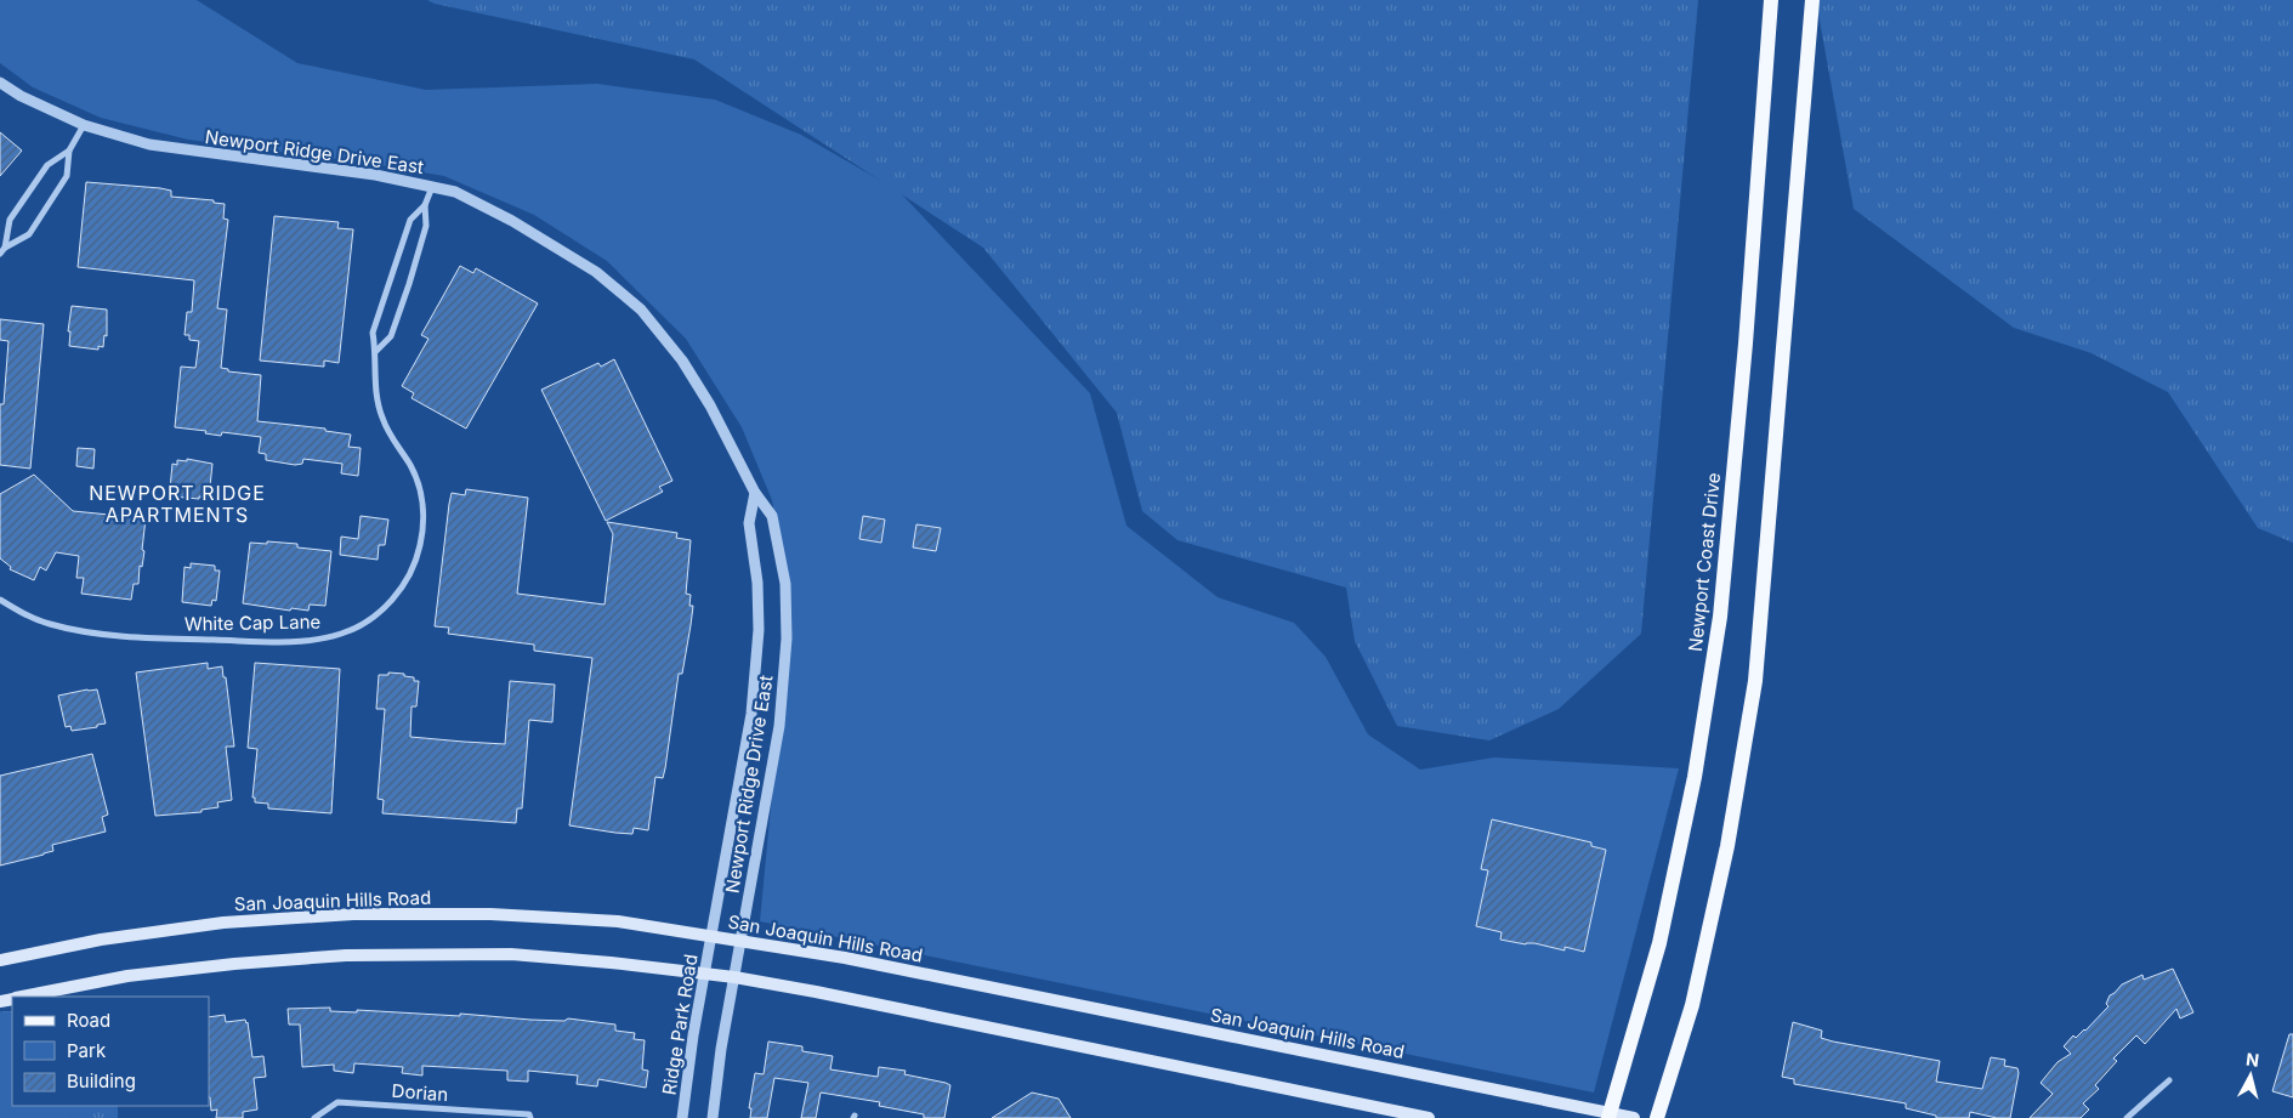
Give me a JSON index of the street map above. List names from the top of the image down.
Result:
{
  "streets": {
    "main road": ["Newport Coast Drive", "San Joaquin Hills Road"],
    "street": [
      "Newport Ridge Drive East",
      "White Cap Lane",
      "Ridge Park Road",
      "Dorian"
    ]
  },
  "crossings": [
    ["Newport Ridge Drive East", "White Cap Lane"],
    ["Newport Ridge Drive East", "San Joaquin Hills Road"],
    ["Newport Ridge Drive East", "Ridge Park Road"],
    ["Newport Coast Drive", "San Joaquin Hills Road"],
    ["San Joaquin Hills Road", "Ridge Park Road"]
  ],
  "districts": ["NEWPORT RIDGE APARTMENTS"],
  "legend": ["Road", "Park", "Building"],
  "north": "top"
}
